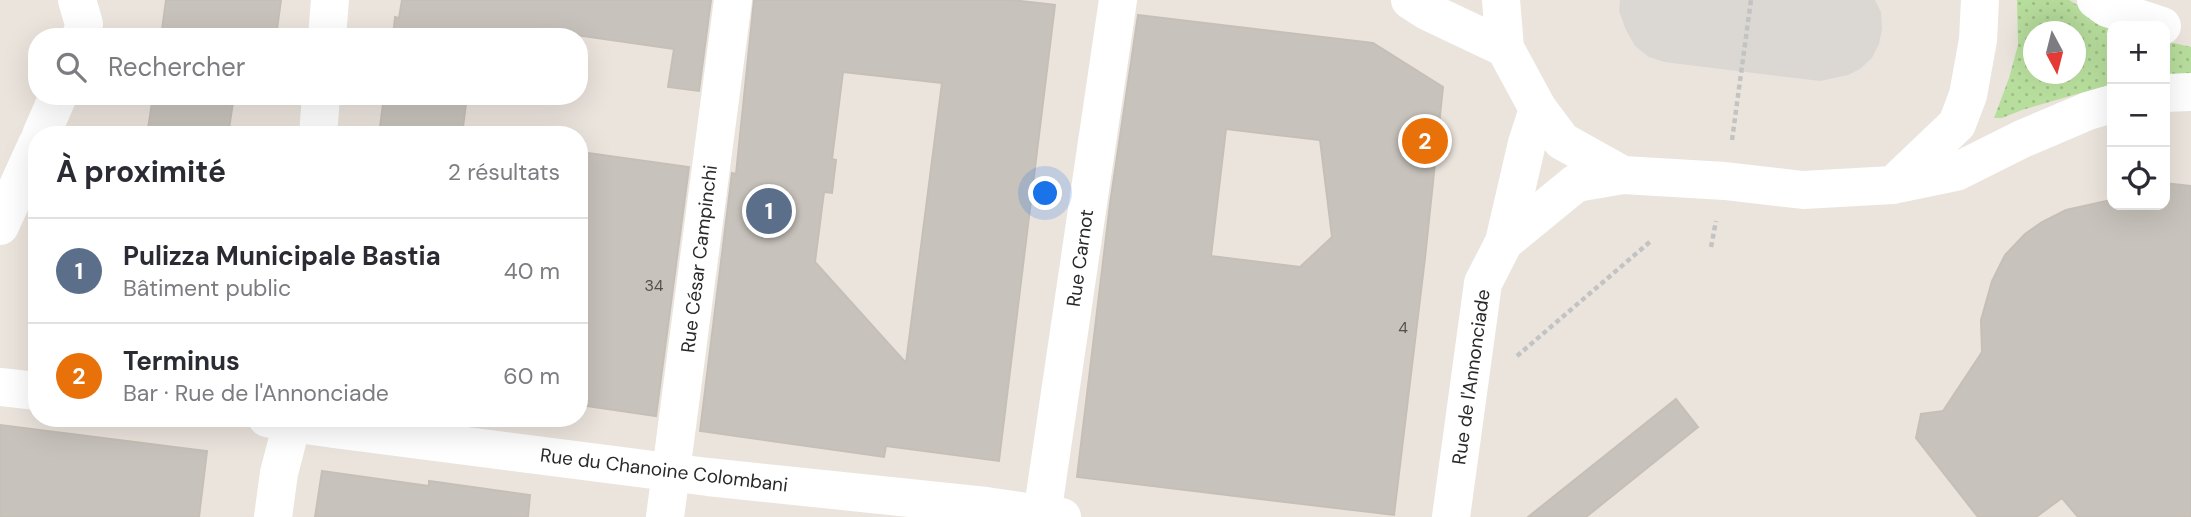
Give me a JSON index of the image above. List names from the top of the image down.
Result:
{
  "streets": {
    "street": [
      "Rue Carnot",
      "Rue César Campinchi",
      "Rue de l'Annonciade",
      "Rue du Chanoine Colombani"
    ]
  },
  "crossings": [
    ["Rue Carnot", "Rue du Chanoine Colombani"],
    ["Rue César Campinchi", "Rue du Chanoine Colombani"]
  ],
  "house_numbers": ["34", "4"],
  "north": "bottom",
  "page": {
    "map_buttons": ["+", "−"],
    "search": "Rechercher",
    "pins": ["2", "1"],
    "heading": ["À proximité", "2 résultats"],
    "list": [
      {
        "mark": "1",
        "name": "Pulizza Municipale Bastia",
        "note": "Bâtiment public",
        "value": "40 m"
      },
      {
        "mark": "2",
        "name": "Terminus",
        "note": "Bar · Rue de l'Annonciade",
        "value": "60 m"
      }
    ]
  }
}
